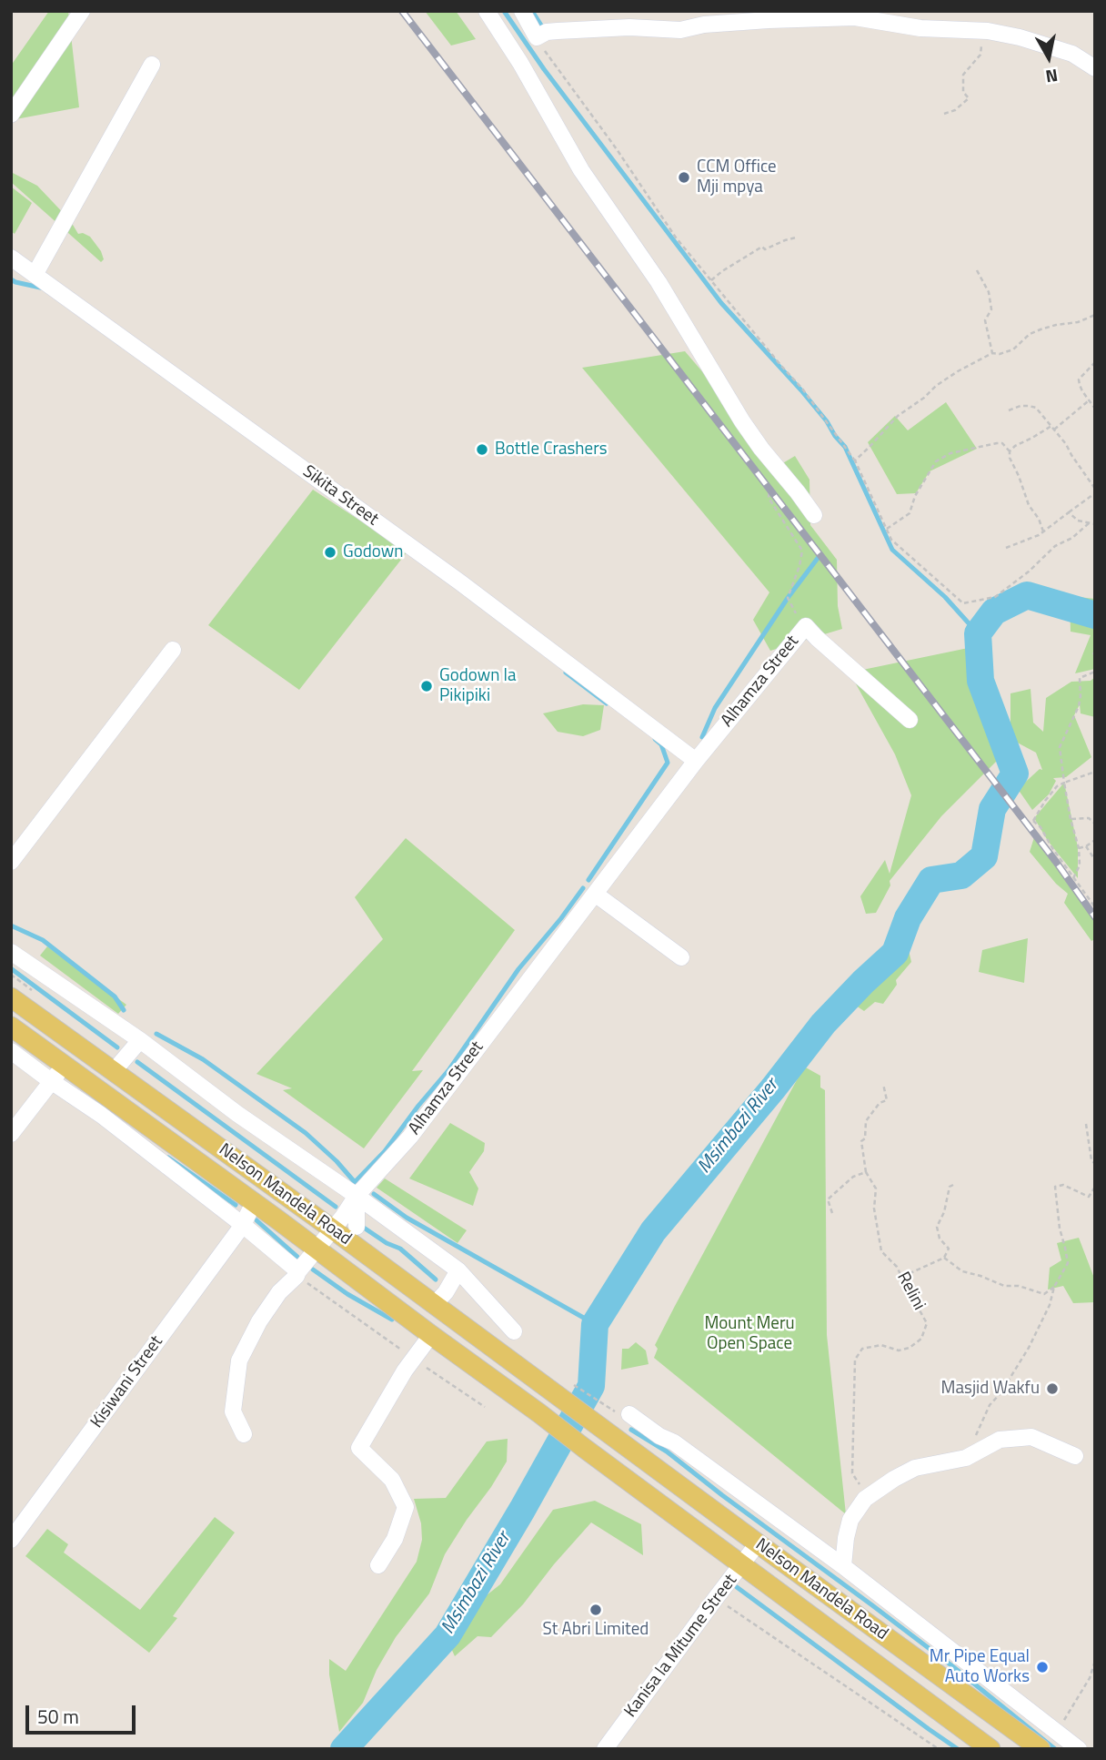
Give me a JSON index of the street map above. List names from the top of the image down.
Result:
{
  "streets": {
    "main road": ["Nelson Mandela Road"],
    "street": [
      "Sikita Street",
      "Alhamza Street",
      "Kisiwani Street",
      "Kanisa la Mitume Street"
    ],
    "path": ["Relini"]
  },
  "crossings": [
    ["Sikita Street", "Alhamza Street"],
    ["Alhamza Street", "Nelson Mandela Road"],
    ["Nelson Mandela Road", "Kanisa la Mitume Street"]
  ],
  "water": ["Msimbazi River"],
  "parks": ["Mount Meru Open Space"],
  "places": [
    "CCM Office Mji mpya",
    "Bottle Crashers",
    "Godown",
    "Godown la Pikipiki",
    "Masjid Wakfu",
    "St Abri Limited",
    "Mr Pipe Equal Auto Works"
  ],
  "scale_bar": "50 m",
  "north": "bottom"
}
